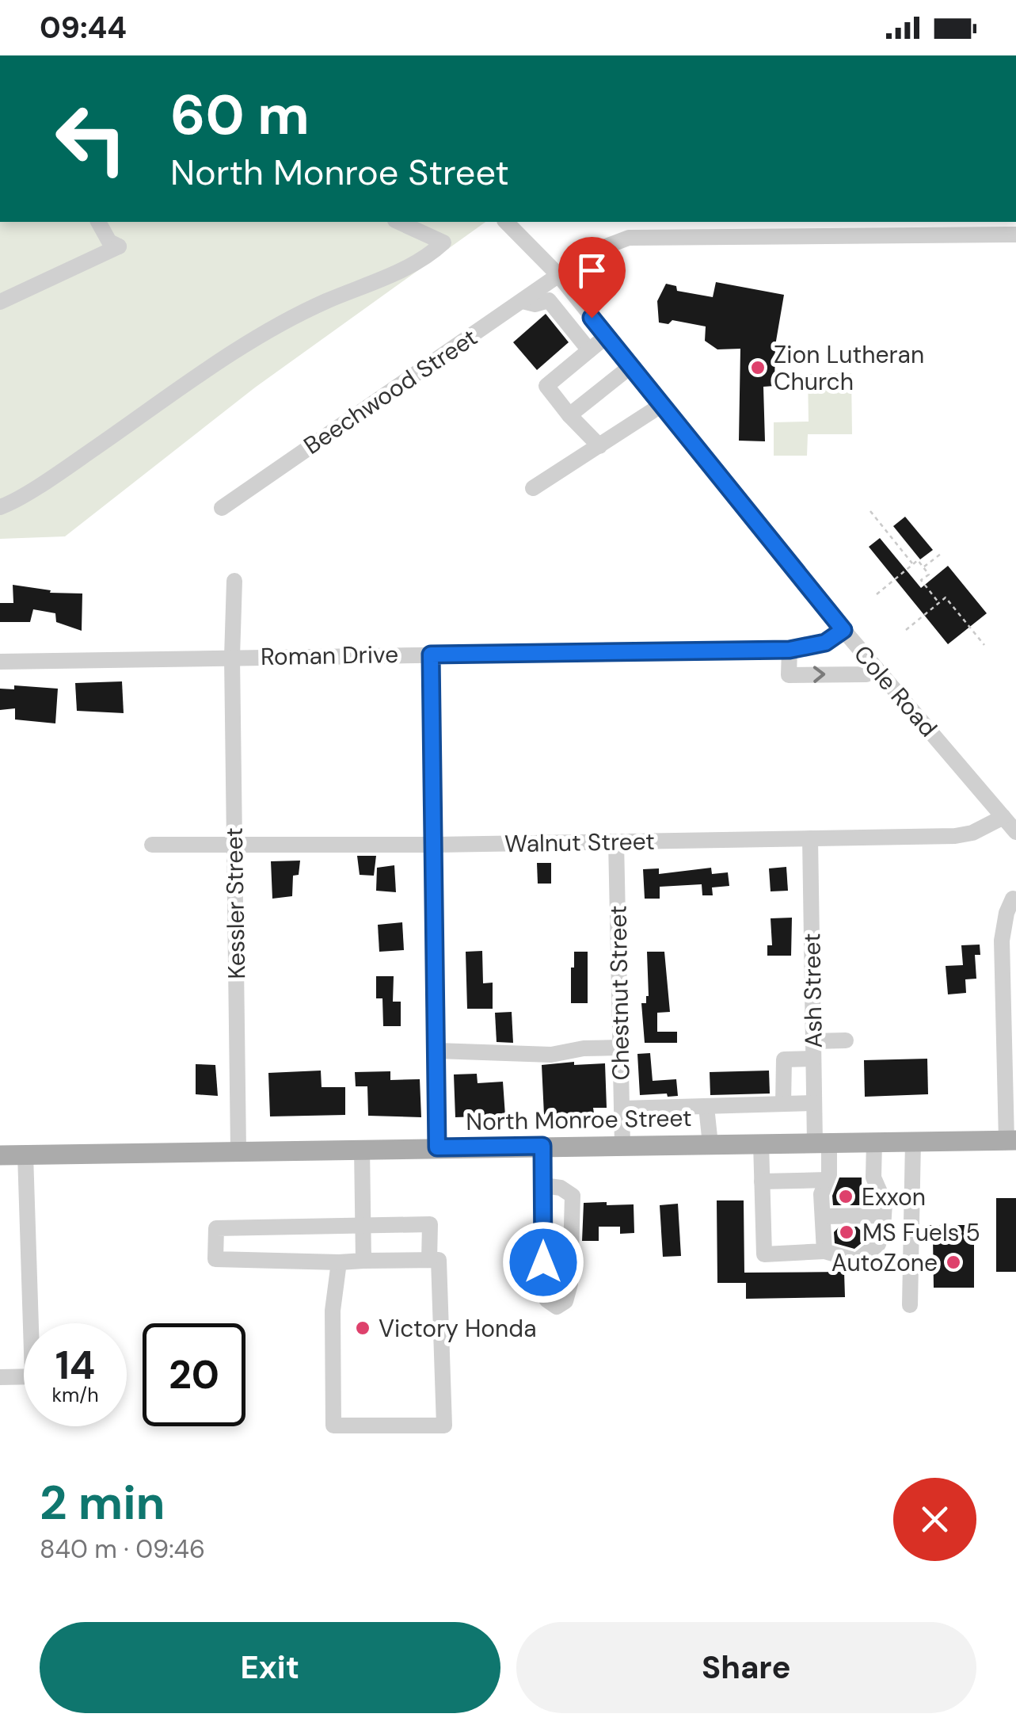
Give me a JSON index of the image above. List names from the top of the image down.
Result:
{
  "streets": {
    "main road": ["North Monroe Street"],
    "street": [
      "Beechwood Street",
      "Roman Drive",
      "Cole Road",
      "Walnut Street",
      "Kessler Street",
      "Ash Street",
      "Chestnut Street"
    ]
  },
  "crossings": [
    ["Beechwood Street", "Cole Road"],
    ["Roman Drive", "Cole Road"],
    ["Roman Drive", "Kessler Street"],
    ["Cole Road", "Walnut Street"],
    ["Walnut Street", "Kessler Street"],
    ["Walnut Street", "Ash Street"],
    ["Walnut Street", "Chestnut Street"],
    ["Kessler Street", "North Monroe Street"],
    ["Ash Street", "North Monroe Street"],
    ["Chestnut Street", "North Monroe Street"]
  ],
  "places": [
    "Zion Lutheran Church",
    "Exxon",
    "MS Fuels 5",
    "AutoZone",
    "Victory Honda"
  ],
  "page": {
    "status": "09:44",
    "turn": ["60 m", "North Monroe Street"],
    "speed": "14 km/h",
    "limit": "20",
    "heading": ["2 min", "840 m · 09:46"],
    "buttons": ["Exit", "Share"]
  }
}
